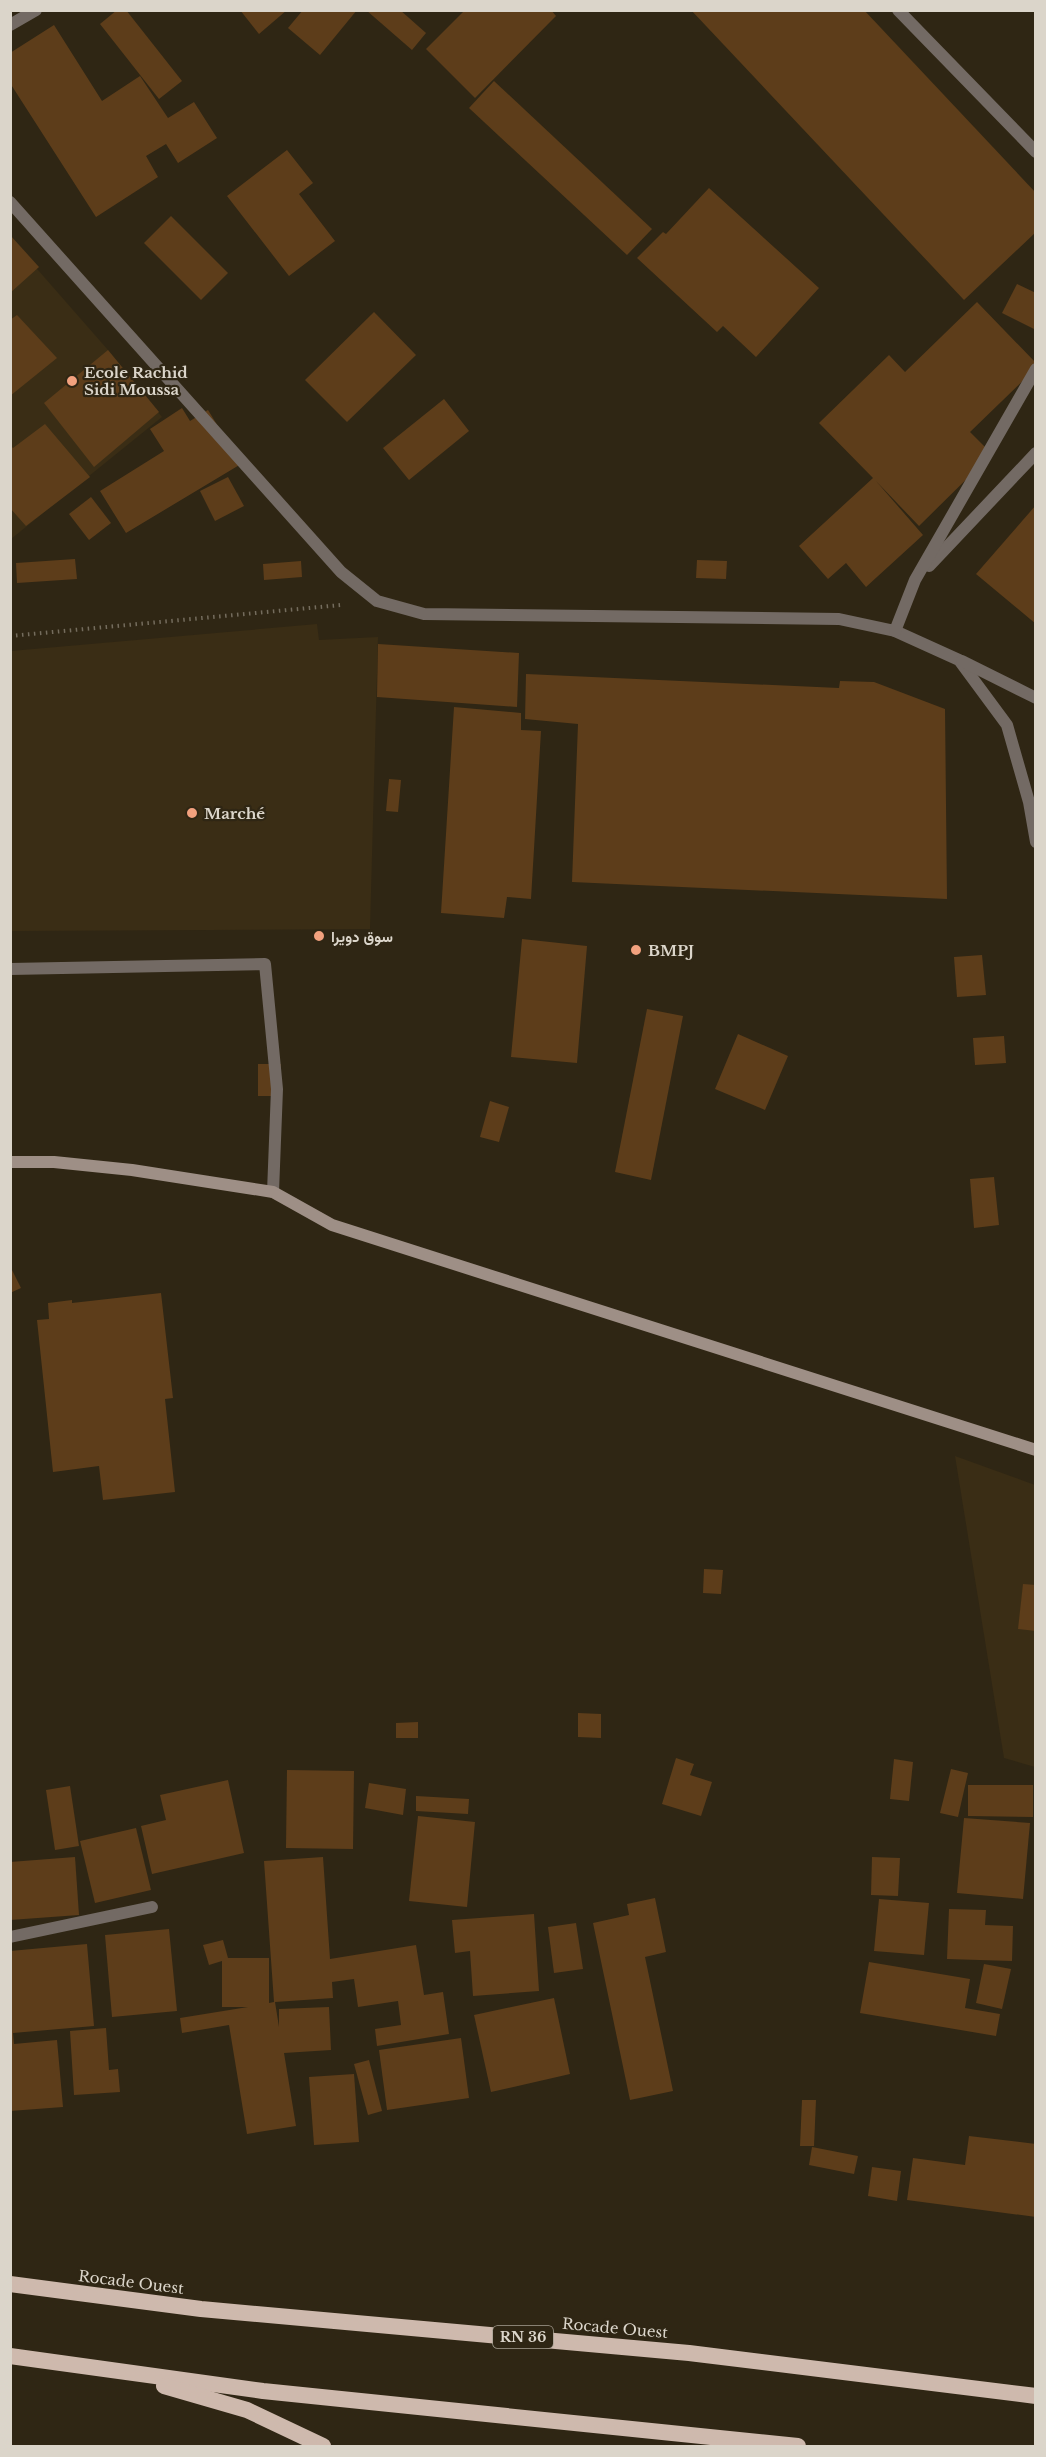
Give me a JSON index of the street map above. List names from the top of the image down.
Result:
{
  "streets": {
    "highway": ["Rocade Ouest", "RN 36"]
  },
  "places": [
    "Ecole Rachid Sidi Moussa",
    "Marché",
    "سوق دويرا",
    "BMPJ"
  ]
}
